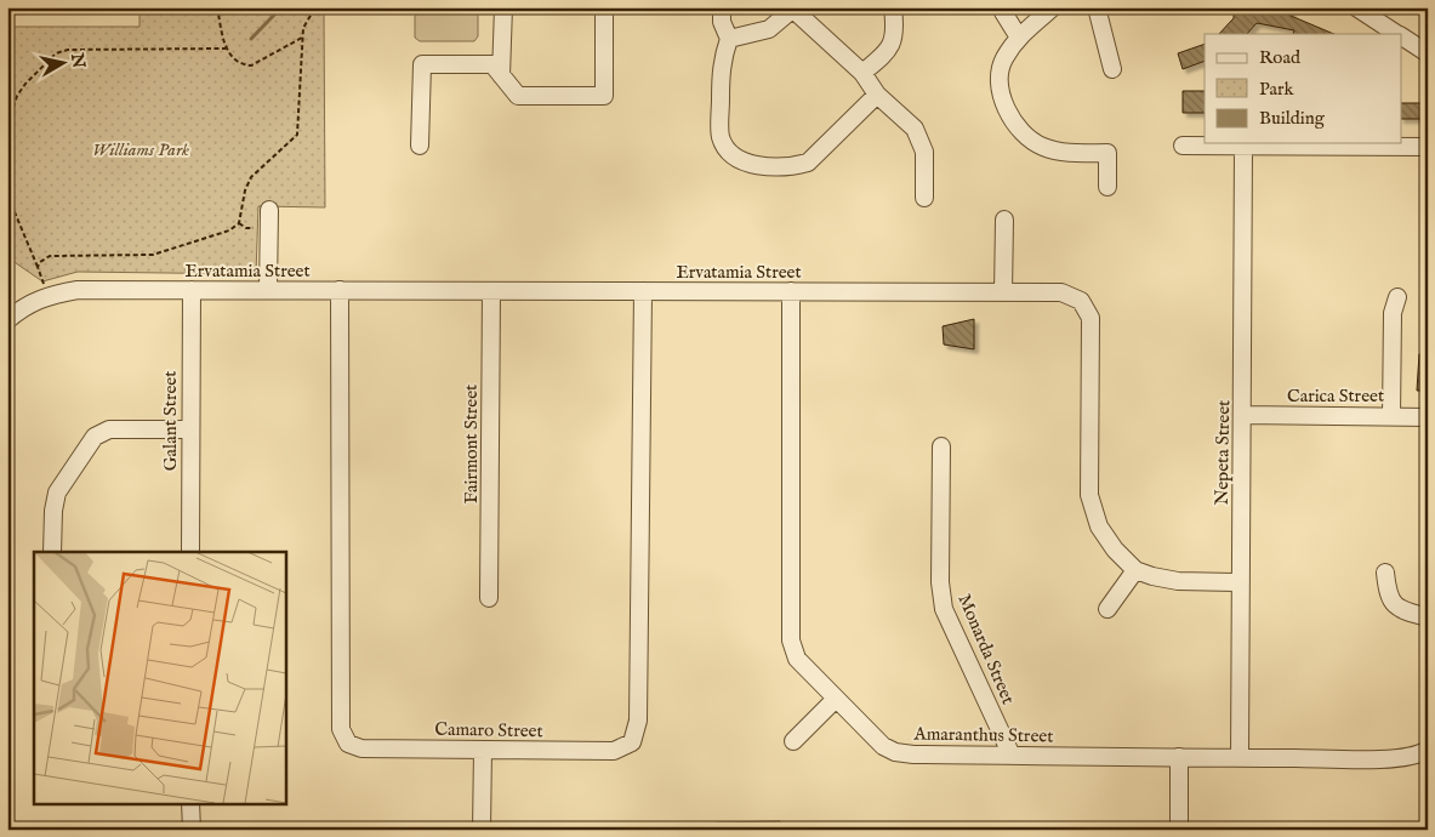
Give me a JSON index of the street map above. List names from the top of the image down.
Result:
{
  "streets": {
    "street": [
      "Ervatamia Street",
      "Carica Street",
      "Galant Street",
      "Fairmont Street",
      "Nepeta Street",
      "Monarda Street",
      "Camaro Street",
      "Amaranthus Street"
    ]
  },
  "crossings": [
    ["Ervatamia Street", "Galant Street"],
    ["Ervatamia Street", "Fairmont Street"],
    ["Ervatamia Street", "Nepeta Street"],
    ["Ervatamia Street", "Camaro Street"],
    ["Ervatamia Street", "Amaranthus Street"],
    ["Carica Street", "Nepeta Street"],
    ["Nepeta Street", "Amaranthus Street"],
    ["Monarda Street", "Amaranthus Street"]
  ],
  "parks": ["Williams Park"],
  "legend": ["Road", "Park", "Building"],
  "north": "right"
}
